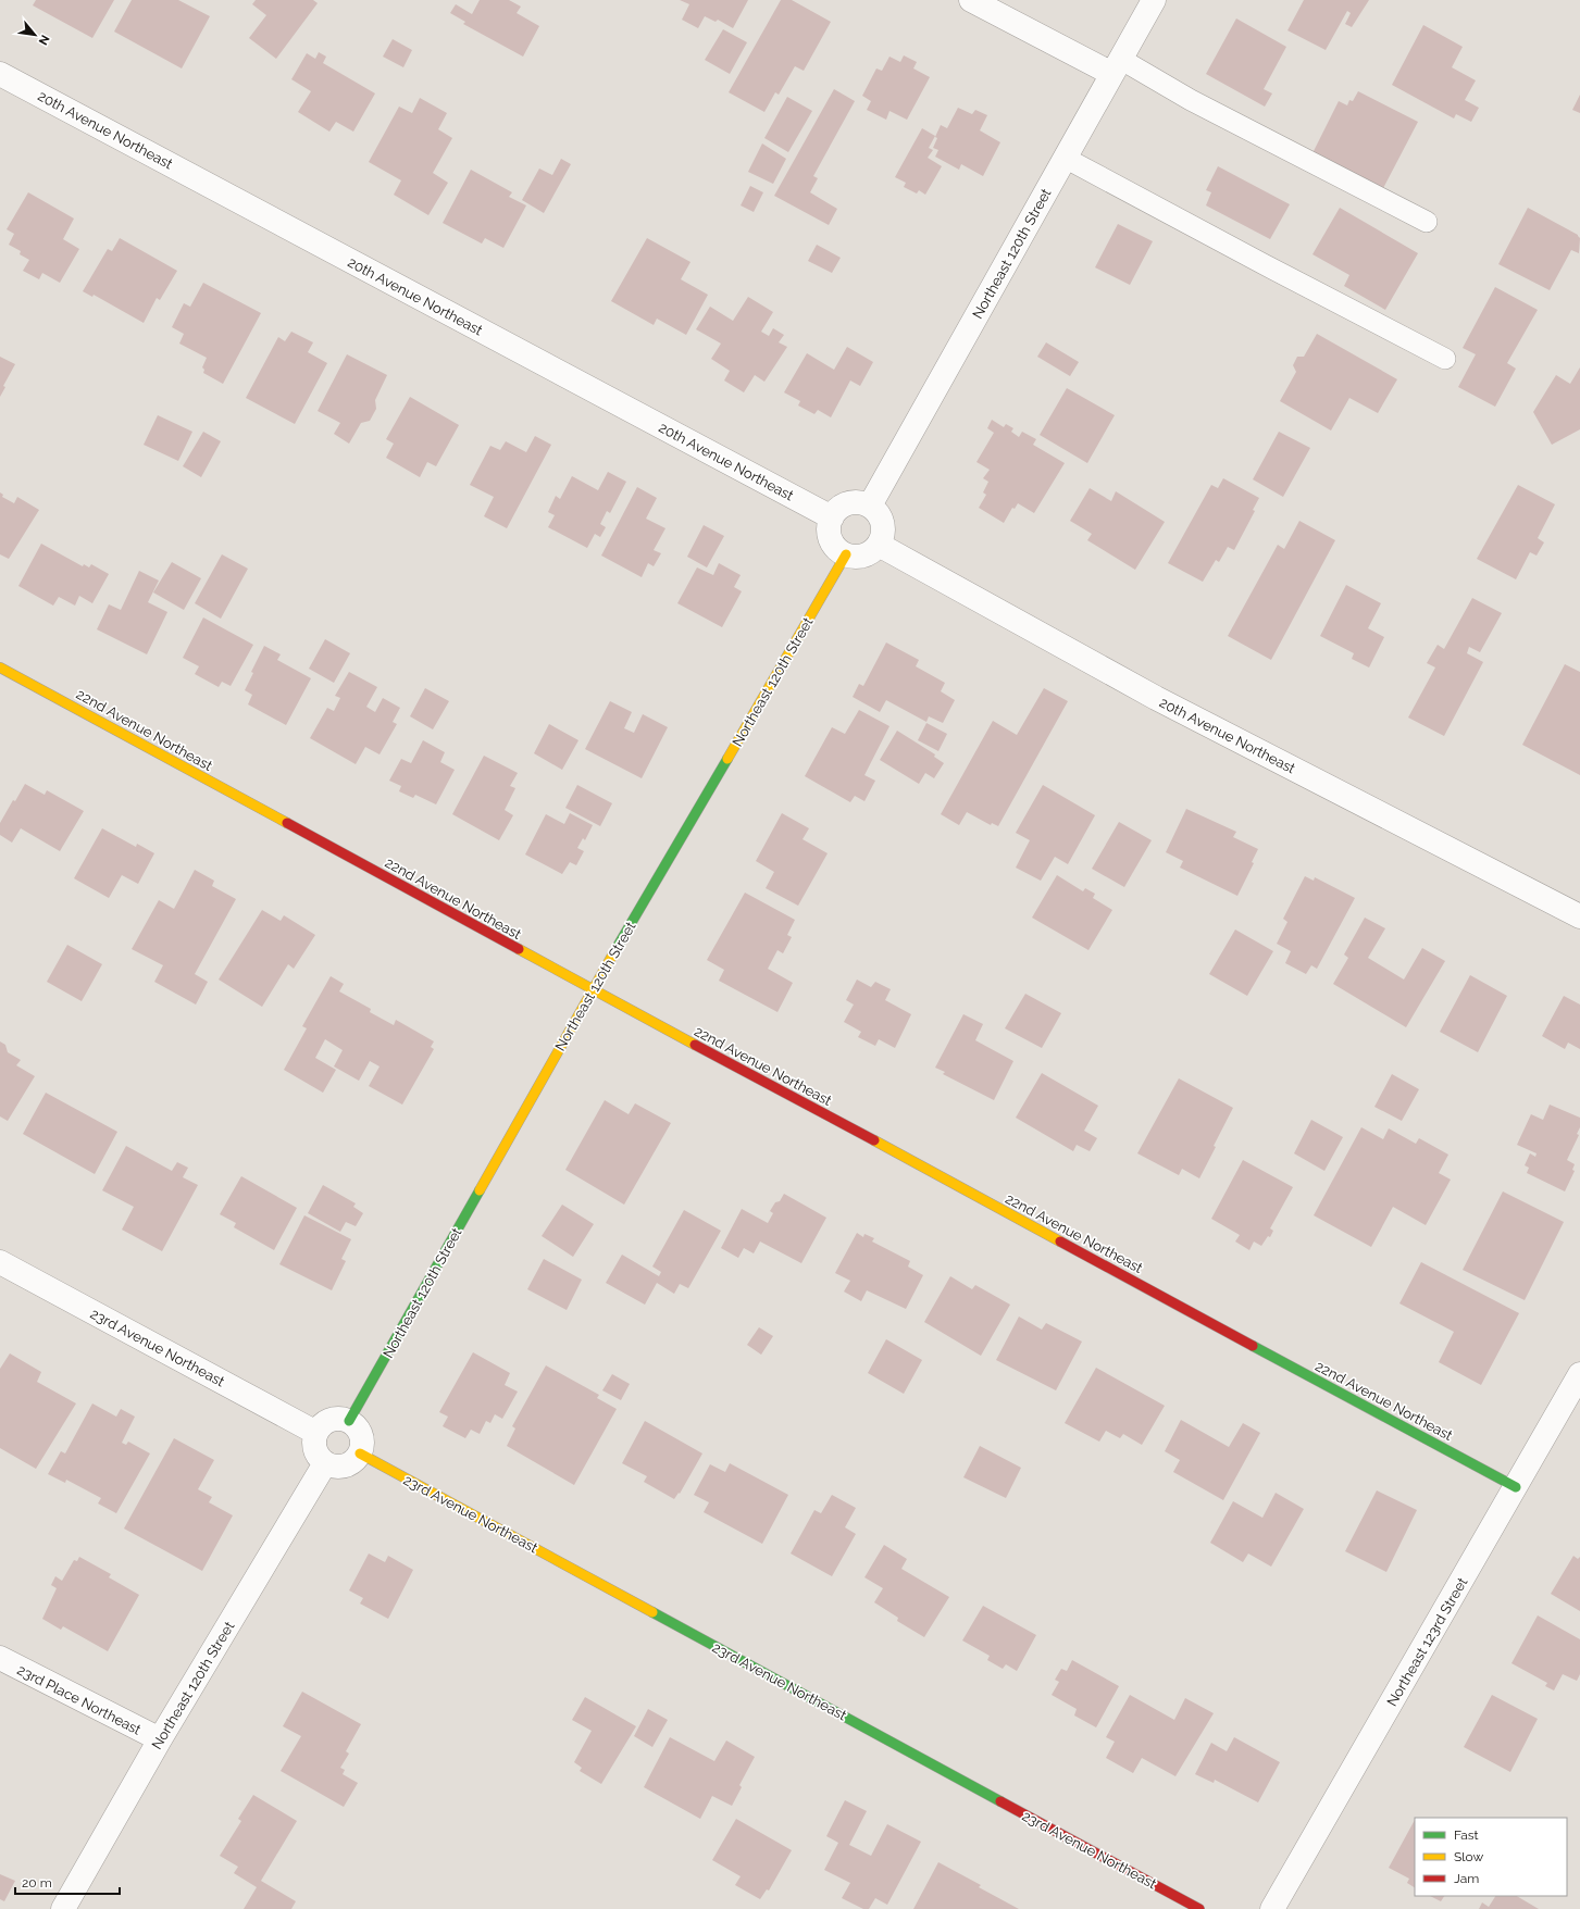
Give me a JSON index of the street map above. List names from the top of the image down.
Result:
{
  "streets": {
    "street": [
      "20th Avenue Northeast",
      "Northeast 120th Street",
      "22nd Avenue Northeast",
      "23rd Avenue Northeast",
      "Northeast 123rd Street",
      "23rd Place Northeast"
    ]
  },
  "crossings": [
    ["20th Avenue Northeast", "Northeast 120th Street"],
    ["Northeast 120th Street", "22nd Avenue Northeast"],
    ["Northeast 120th Street", "23rd Avenue Northeast"],
    ["Northeast 120th Street", "23rd Place Northeast"],
    ["22nd Avenue Northeast", "Northeast 123rd Street"]
  ],
  "legend": ["Fast", "Slow", "Jam"],
  "scale_bar": "20 m",
  "north": "bottom right"
}
